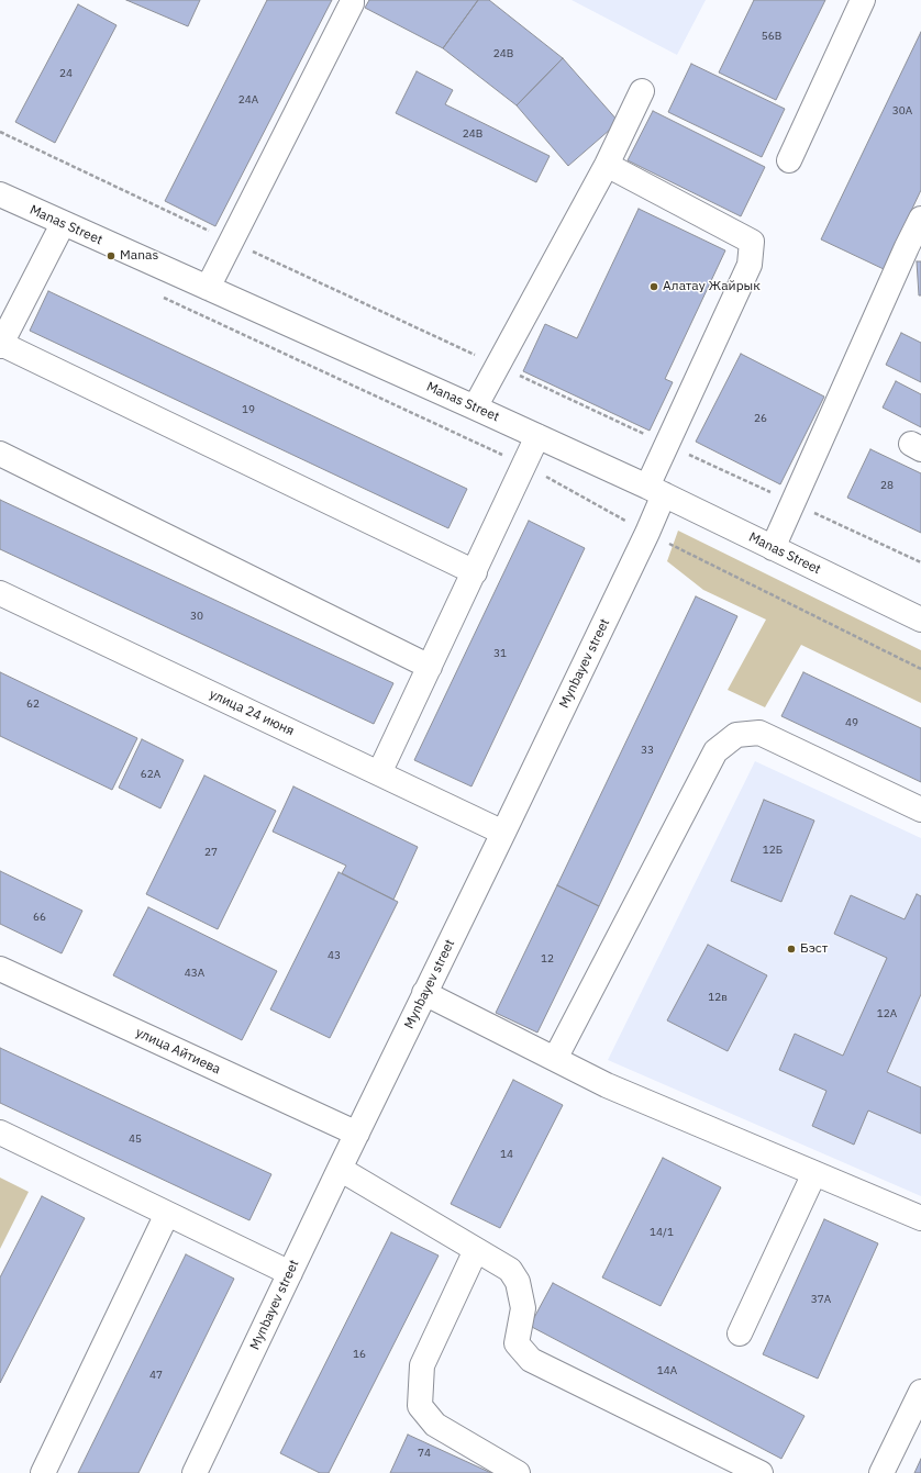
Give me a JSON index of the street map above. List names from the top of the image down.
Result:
{
  "streets": {
    "street": [
      "Manas Street",
      "Mynbayev street",
      "улица 24 июня",
      "улица Айтиева"
    ]
  },
  "crossings": [
    ["Manas Street", "Mynbayev street"],
    ["Mynbayev street", "улица 24 июня"],
    ["Mynbayev street", "улица Айтиева"]
  ],
  "places": ["Manas", "Алатау Жайрык", "Бэст"],
  "house_numbers": [
    "56В",
    "24В",
    "24",
    "24А",
    "30А",
    "24В",
    "19",
    "26",
    "28",
    "30",
    "31",
    "62",
    "49",
    "33",
    "62А",
    "12Б",
    "27",
    "66",
    "43",
    "12",
    "43А",
    "12в",
    "12А",
    "45",
    "14",
    "14/1",
    "37А",
    "16",
    "14А",
    "47",
    "74"
  ]
}
